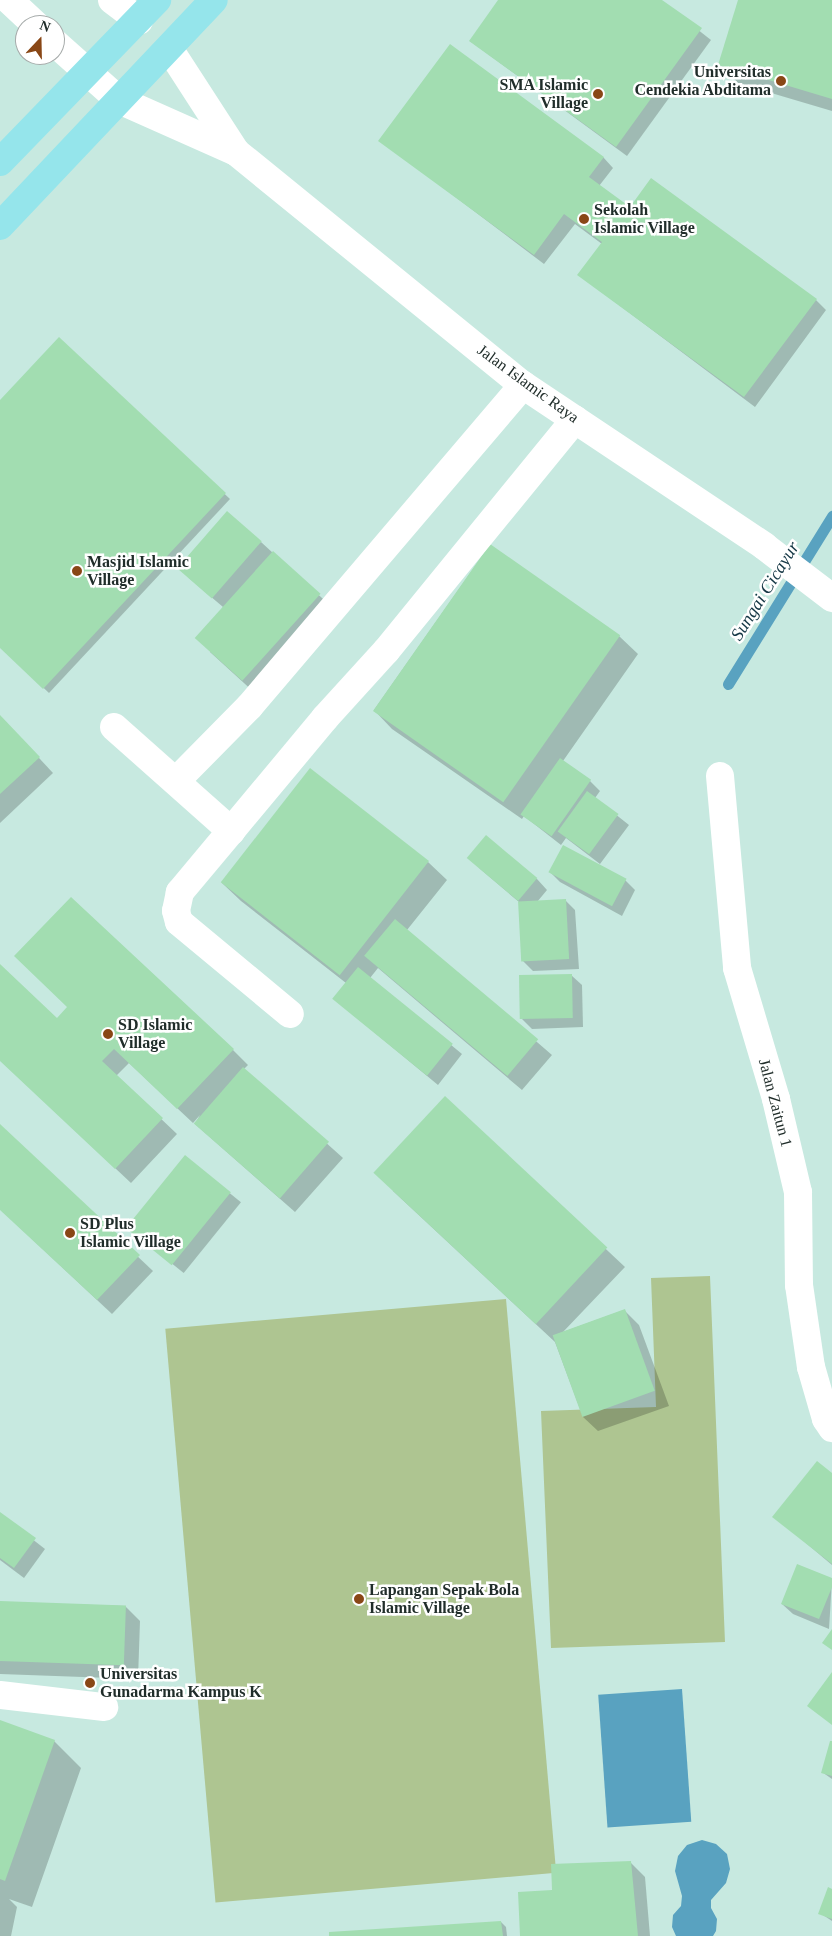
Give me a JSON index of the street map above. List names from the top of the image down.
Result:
{
  "streets": {
    "street": ["Jalan Islamic Raya", "Jalan Zaitun 1"]
  },
  "water": ["Sungai Cicayur"],
  "places": [
    "Universitas Cendekia Abditama",
    "SMA Islamic Village",
    "Sekolah Islamic Village",
    "Masjid Islamic Village",
    "SD Islamic Village",
    "SD Plus Islamic Village",
    "Lapangan Sepak Bola Islamic Village",
    "Universitas Gunadarma Kampus K"
  ],
  "north": "top"
}
